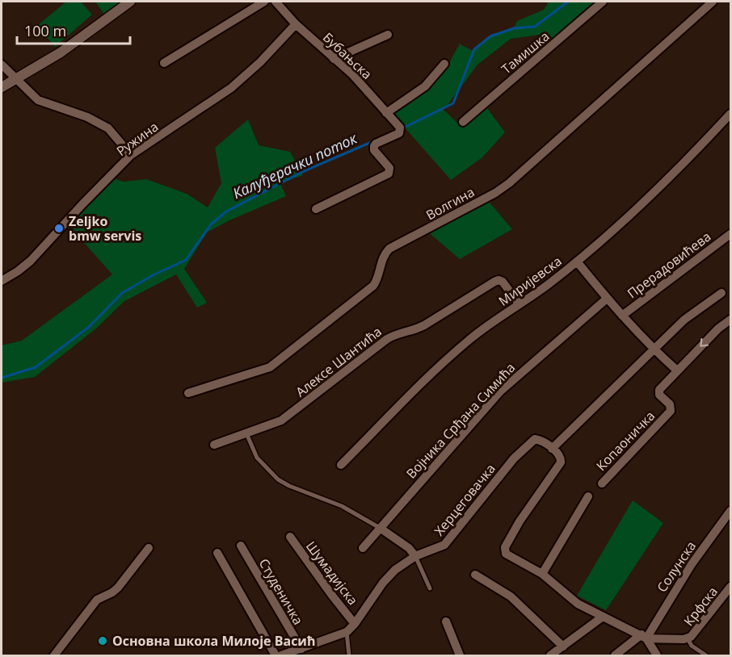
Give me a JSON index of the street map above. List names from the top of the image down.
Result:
{
  "streets": {
    "street": [
      "Тамишка",
      "Бубањска",
      "Ружина",
      "Волгина",
      "Прерадовићева",
      "Миријевска",
      "Алексе Шантића",
      "Војника Срђана Симића",
      "Копаоничка",
      "Херцеговачка",
      "Солунска",
      "Шумадијска",
      "Студеничка",
      "Крфска"
    ]
  },
  "crossings": [
    ["Бубањска", "Ружина"],
    ["Миријевска", "Алексе Шантића"],
    ["Херцеговачка", "Шумадијска"],
    ["Херцеговачка", "Студеничка"]
  ],
  "water": ["Калуђерачки поток"],
  "places": ["Zeljko bmw servis", "Основна школа Милоје Васић"],
  "scale_bar": "100 m"
}
